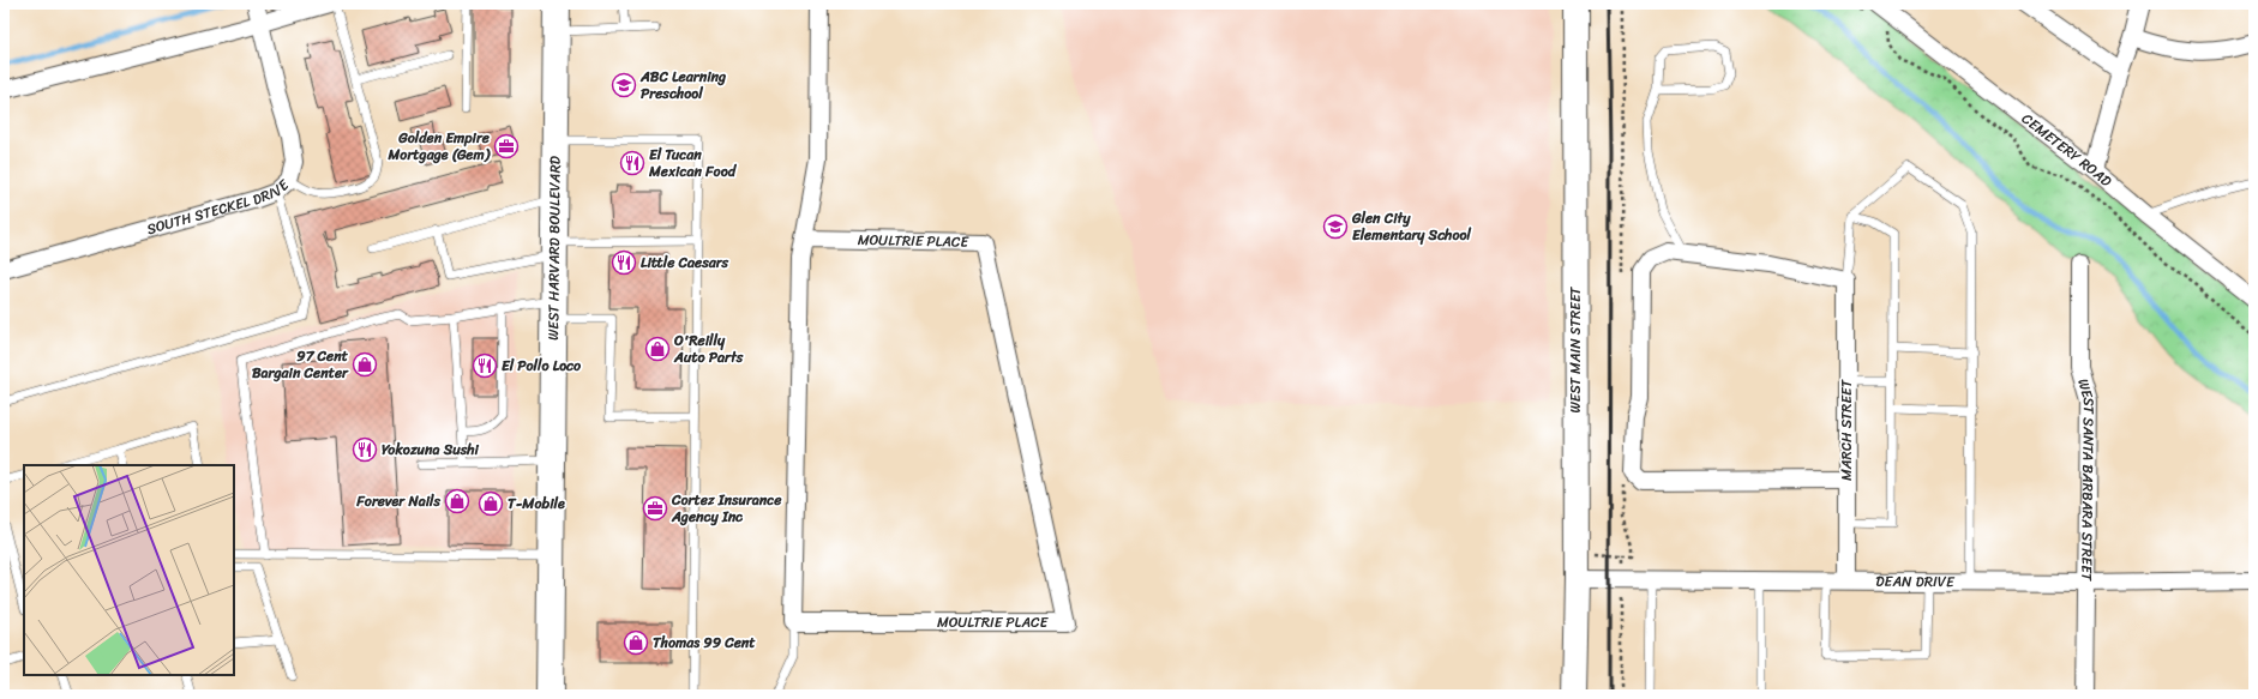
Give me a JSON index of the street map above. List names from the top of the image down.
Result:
{
  "streets": {
    "main road": ["WEST HARVARD BOULEVARD"],
    "street": [
      "CEMETERY ROAD",
      "SOUTH STECKEL DRIVE",
      "MOULTRIE PLACE",
      "WEST MAIN STREET",
      "MARCH STREET",
      "WEST SANTA BARBARA STREET",
      "DEAN DRIVE"
    ]
  },
  "crossings": [
    ["WEST MAIN STREET", "DEAN DRIVE"],
    ["MARCH STREET", "DEAN DRIVE"],
    ["WEST SANTA BARBARA STREET", "DEAN DRIVE"]
  ],
  "places": {
    "school or university": ["ABC Learning Preschool", "Glen City Elementary School"],
    "office": ["Golden Empire Mortgage (Gem)", "Cortez Insurance Agency Inc"],
    "restaurant": [
      "El Tucan Mexican Food",
      "Little Caesars",
      "El Pollo Loco",
      "Yokozuna Sushi"
    ],
    "shop": [
      "O'Reilly Auto Parts",
      "97 Cent Bargain Center",
      "Forever Nails",
      "T-Mobile",
      "Thomas 99 Cent"
    ]
  }
}
